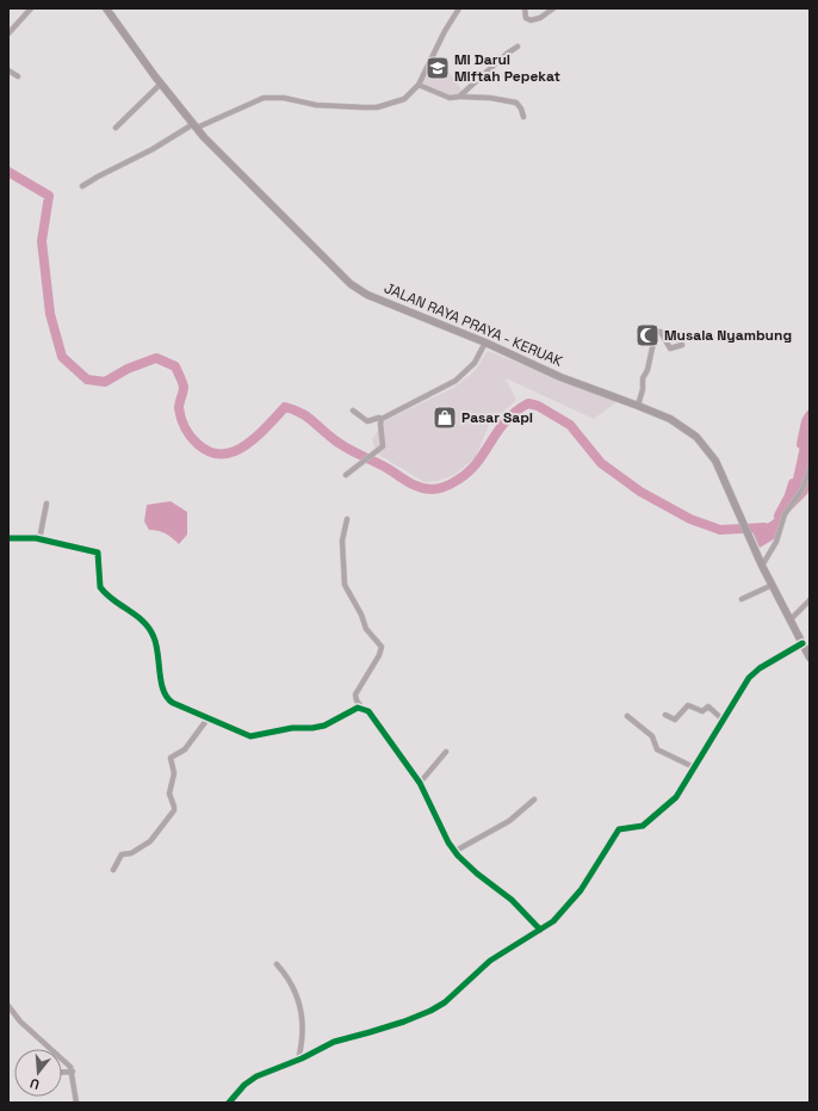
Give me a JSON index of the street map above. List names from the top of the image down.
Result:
{
  "streets": {
    "main road": ["JALAN RAYA PRAYA - KERUAK"]
  },
  "places": {
    "school or university": ["MI Darul Miftah Pepekat"],
    "mosque": ["Musala Nyambung"],
    "shop": ["Pasar Sapi"]
  },
  "north": "bottom"
}
